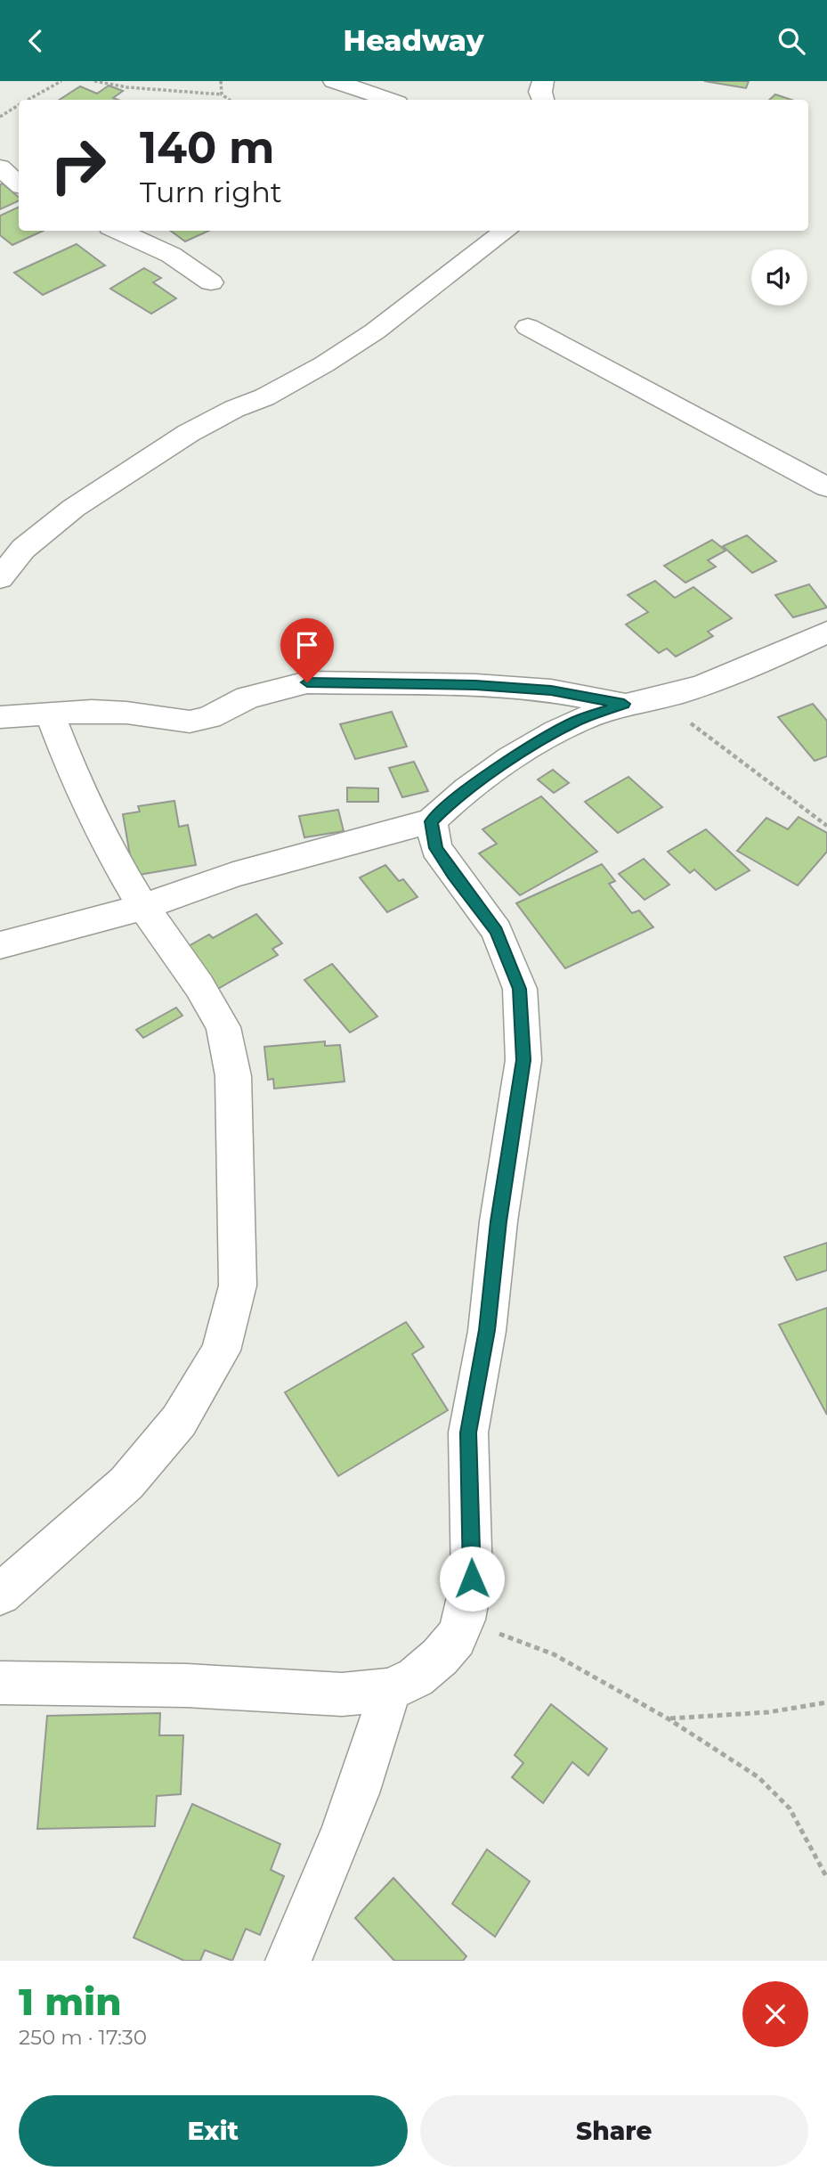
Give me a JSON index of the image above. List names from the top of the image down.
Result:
{
  "page": {
    "header": "Headway",
    "turn": ["140 m", "Turn right"],
    "heading": ["1 min", "250 m · 17:30"],
    "buttons": ["Exit", "Share"]
  }
}
